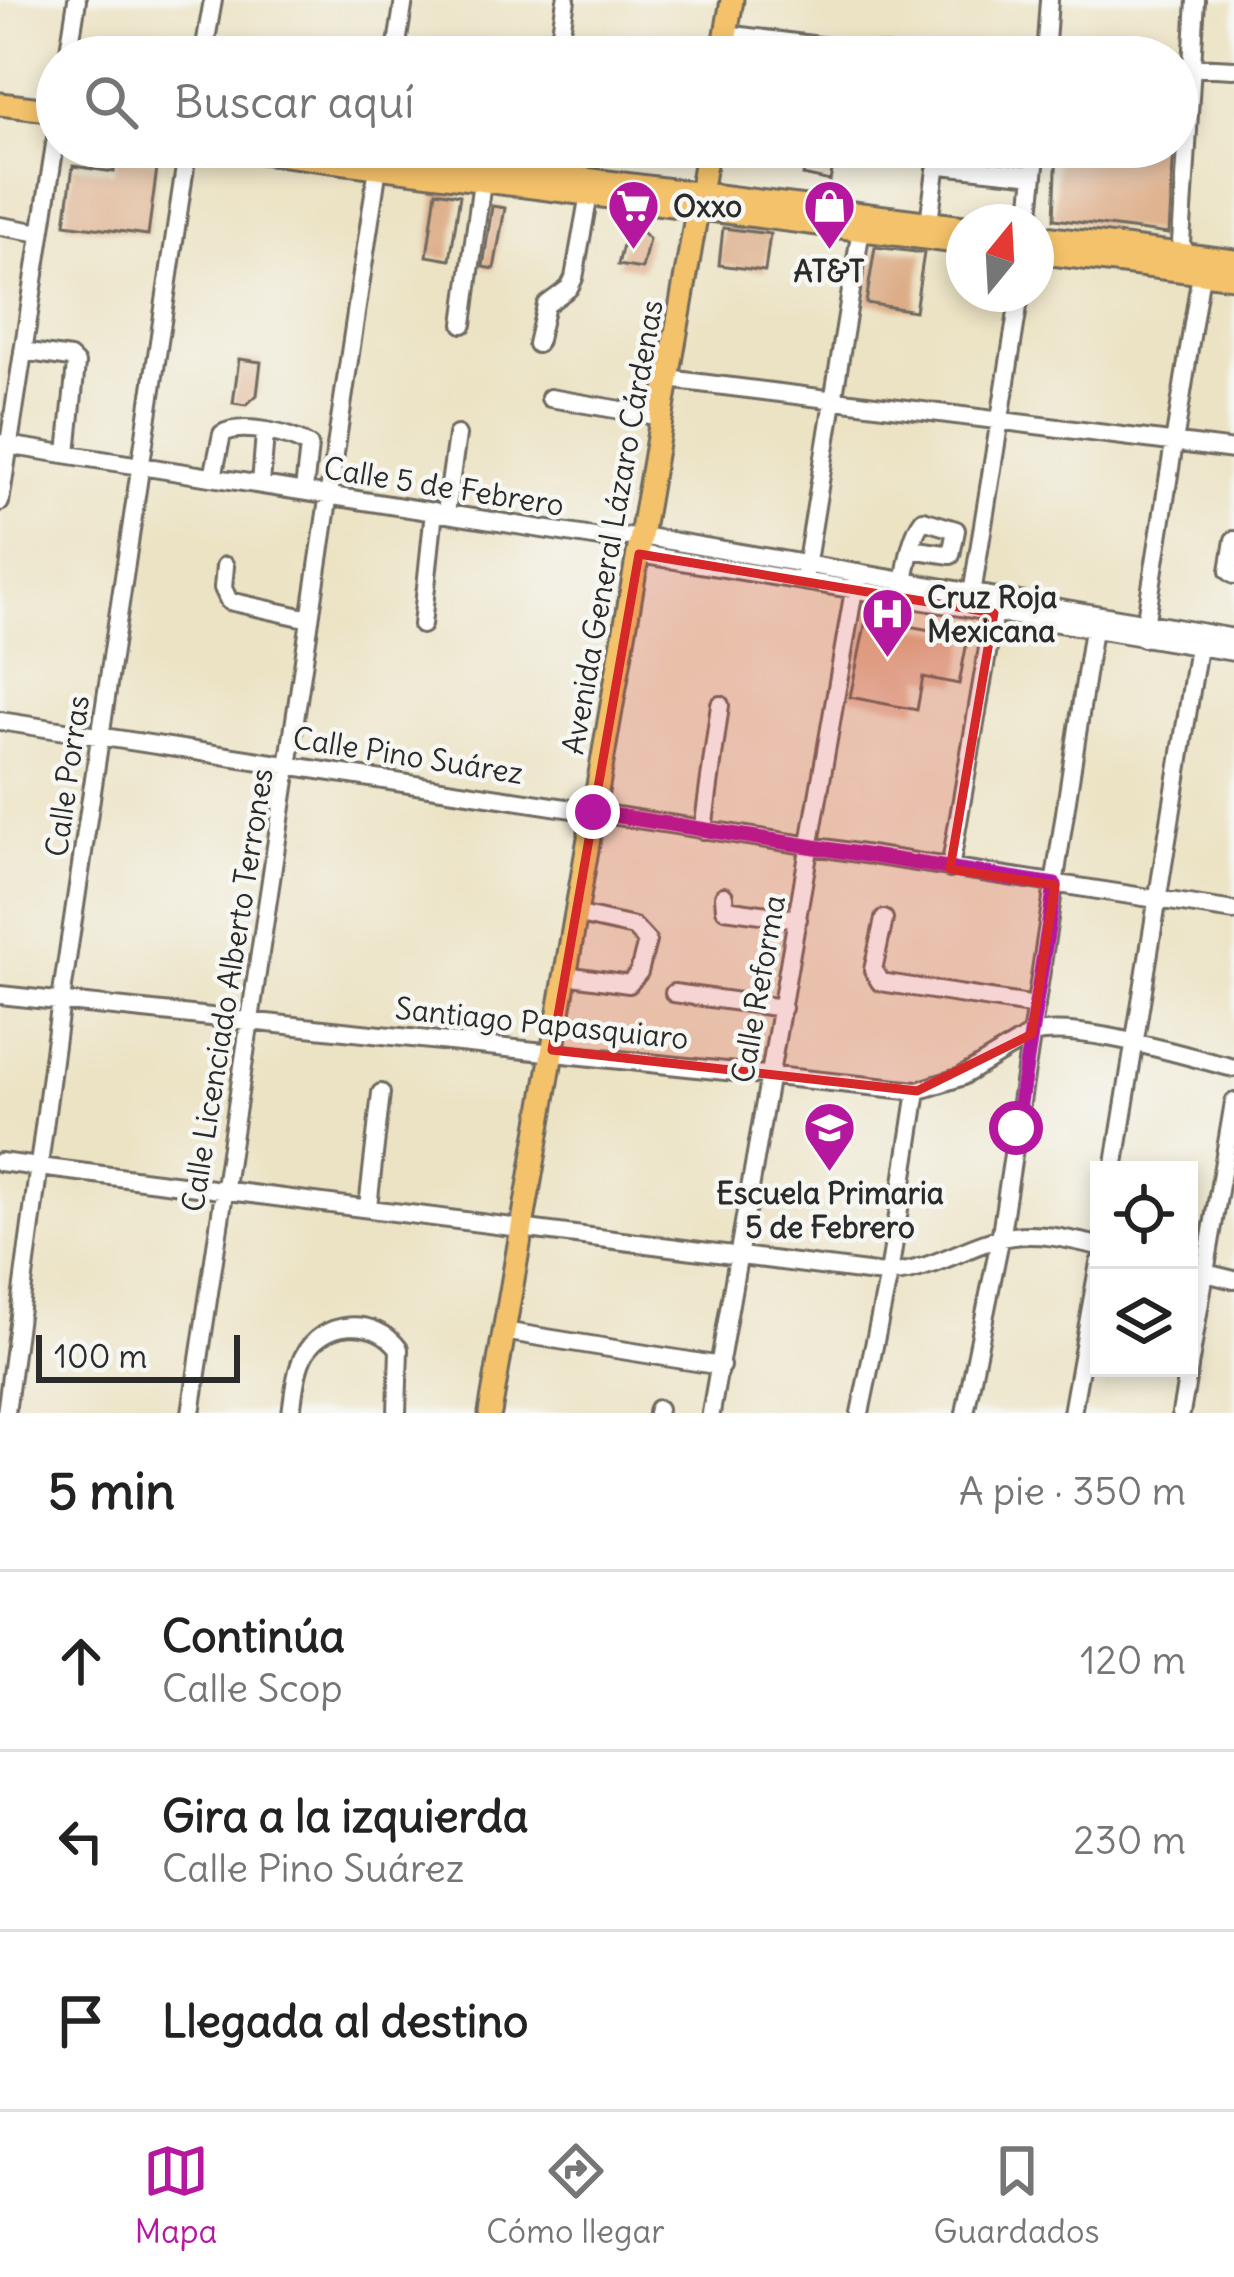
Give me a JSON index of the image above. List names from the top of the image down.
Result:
{
  "streets": {
    "main road": ["Avenida General Lázaro Cárdenas"],
    "street": [
      "Calle 5 de Febrero",
      "Calle Pino Suárez",
      "Calle Porras",
      "Calle Reforma",
      "Calle Licenciado Alberto Terrones",
      "Santiago Papasquiaro"
    ]
  },
  "crossings": [
    ["Calle 5 de Febrero", "Avenida General Lázaro Cárdenas"],
    ["Calle 5 de Febrero", "Calle Porras"],
    ["Calle 5 de Febrero", "Calle Reforma"],
    ["Calle 5 de Febrero", "Calle Licenciado Alberto Terrones"],
    ["Avenida General Lázaro Cárdenas", "Calle Pino Suárez"],
    ["Avenida General Lázaro Cárdenas", "Santiago Papasquiaro"],
    ["Calle Pino Suárez", "Calle Porras"],
    ["Calle Pino Suárez", "Calle Reforma"],
    ["Calle Pino Suárez", "Calle Licenciado Alberto Terrones"],
    ["Calle Porras", "Santiago Papasquiaro"],
    ["Calle Reforma", "Santiago Papasquiaro"],
    ["Calle Licenciado Alberto Terrones", "Santiago Papasquiaro"]
  ],
  "places": {
    "supermarket": ["Oxxo"],
    "shop": ["AT&T"],
    "hospital": ["Cruz Roja Mexicana"],
    "school or university": ["Escuela Primaria 5 de Febrero"]
  },
  "scale_bar": "100 m",
  "north": "top",
  "page": {
    "search": "Buscar aquí",
    "scale": "100 m",
    "heading": ["5 min", "A pie · 350 m"],
    "list": [
      ["Continúa", "Calle Scop", "120 m"],
      ["Gira a la izquierda", "Calle Pino Suárez", "230 m"],
      "Llegada al destino"
    ],
    "nav": ["Mapa", "Cómo llegar", "Guardados"]
  }
}
